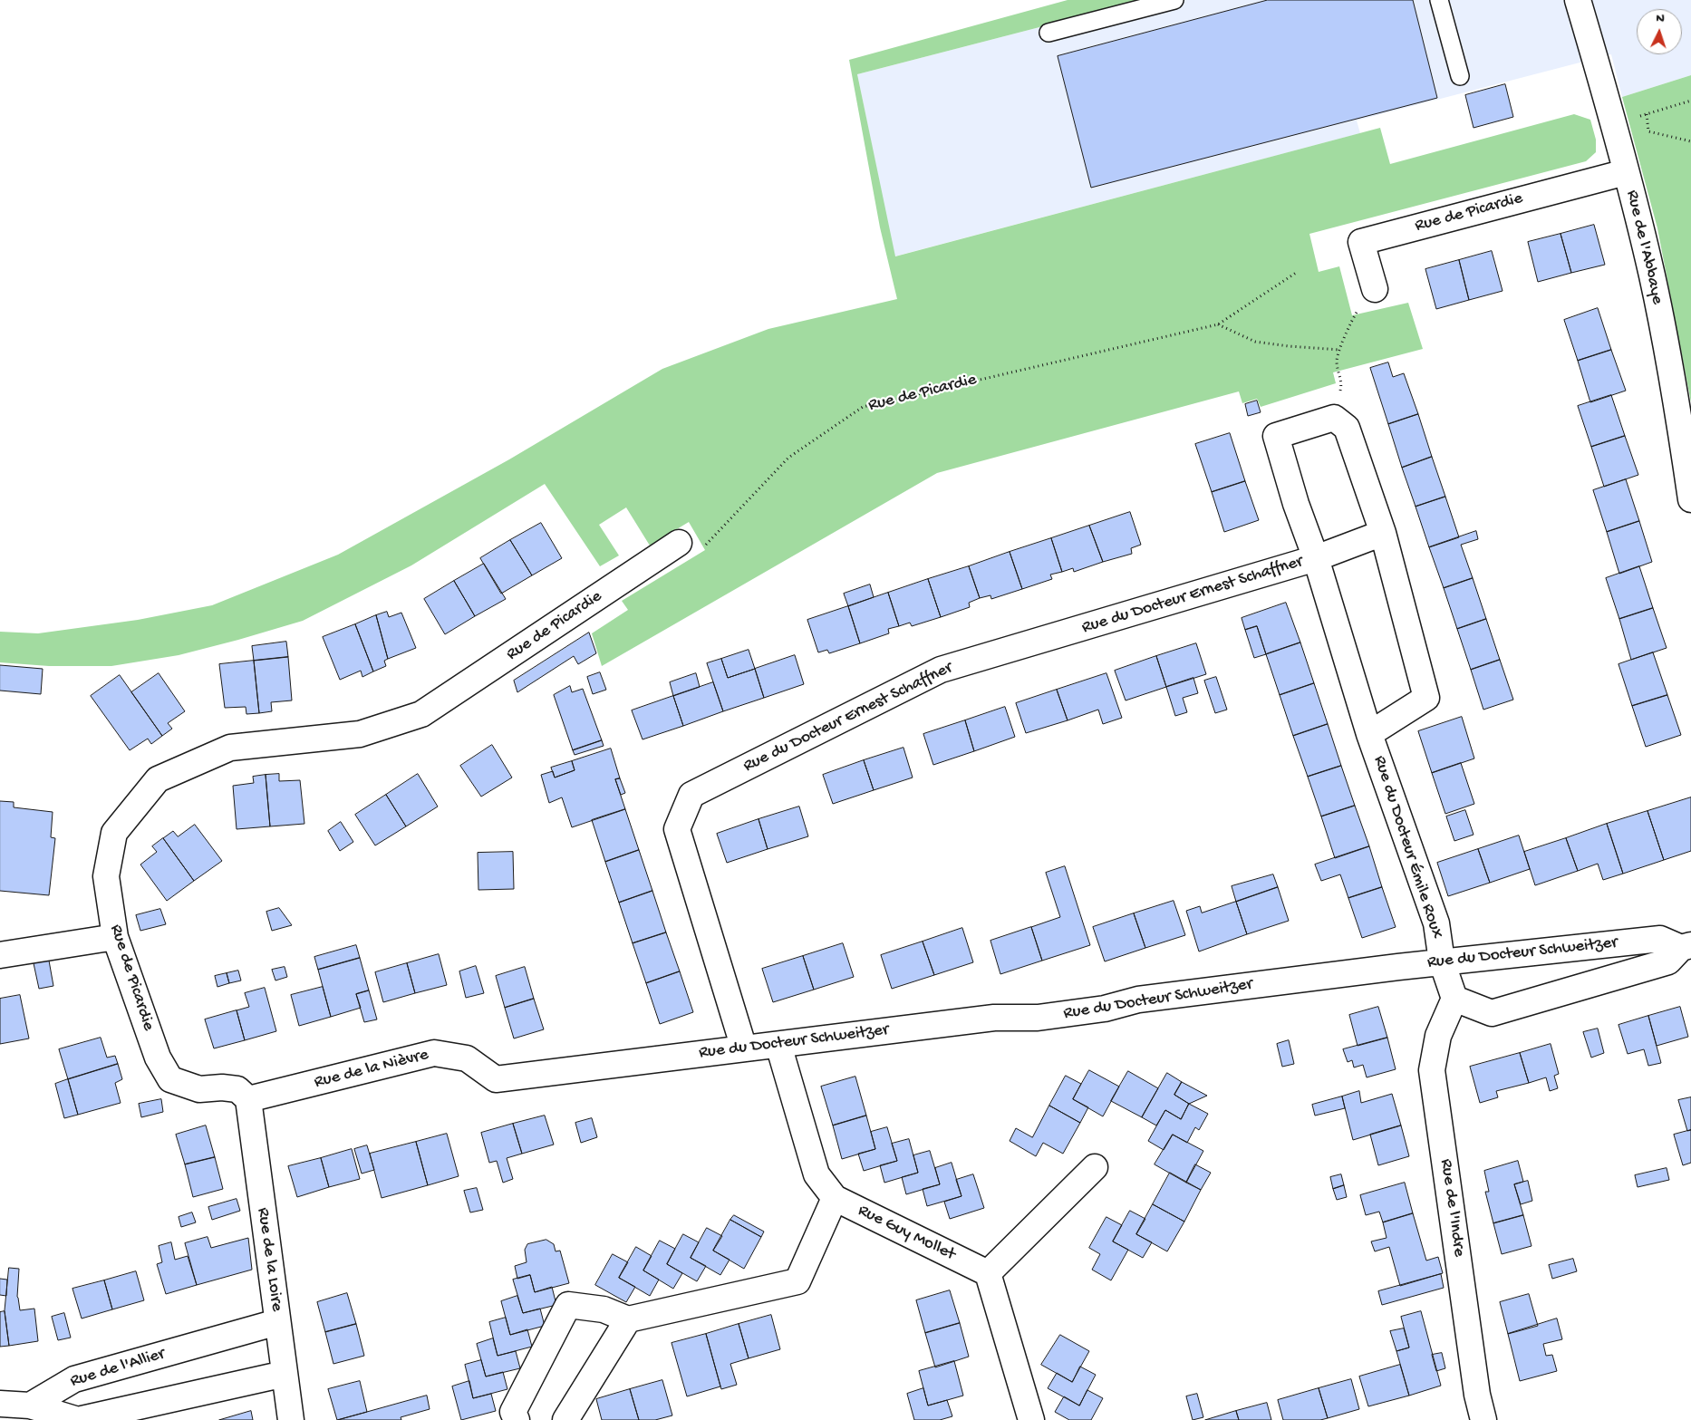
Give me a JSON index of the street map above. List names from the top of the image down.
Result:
{
  "streets": {
    "street": [
      "Rue de Picardie",
      "Rue de l'Abbaye",
      "Rue du Docteur Ernest Schaffner",
      "Rue du Docteur Émile Roux",
      "Rue du Docteur Schweitzer",
      "Rue de la Nièvre",
      "Rue de l'Indre",
      "Rue Guy Mollet",
      "Rue de la Loire",
      "Rue de l'Allier"
    ]
  },
  "crossings": [
    ["Rue de Picardie", "Rue de l'Abbaye"],
    ["Rue de Picardie", "Rue de la Nièvre"],
    ["Rue de Picardie", "Rue de la Loire"],
    ["Rue du Docteur Ernest Schaffner", "Rue du Docteur Émile Roux"],
    ["Rue du Docteur Ernest Schaffner", "Rue du Docteur Schweitzer"],
    ["Rue du Docteur Émile Roux", "Rue du Docteur Schweitzer"],
    ["Rue du Docteur Schweitzer", "Rue de la Nièvre"],
    ["Rue du Docteur Schweitzer", "Rue Guy Mollet"],
    ["Rue de la Nièvre", "Rue de la Loire"],
    ["Rue de la Loire", "Rue de l'Allier"]
  ],
  "north": "top"
}
